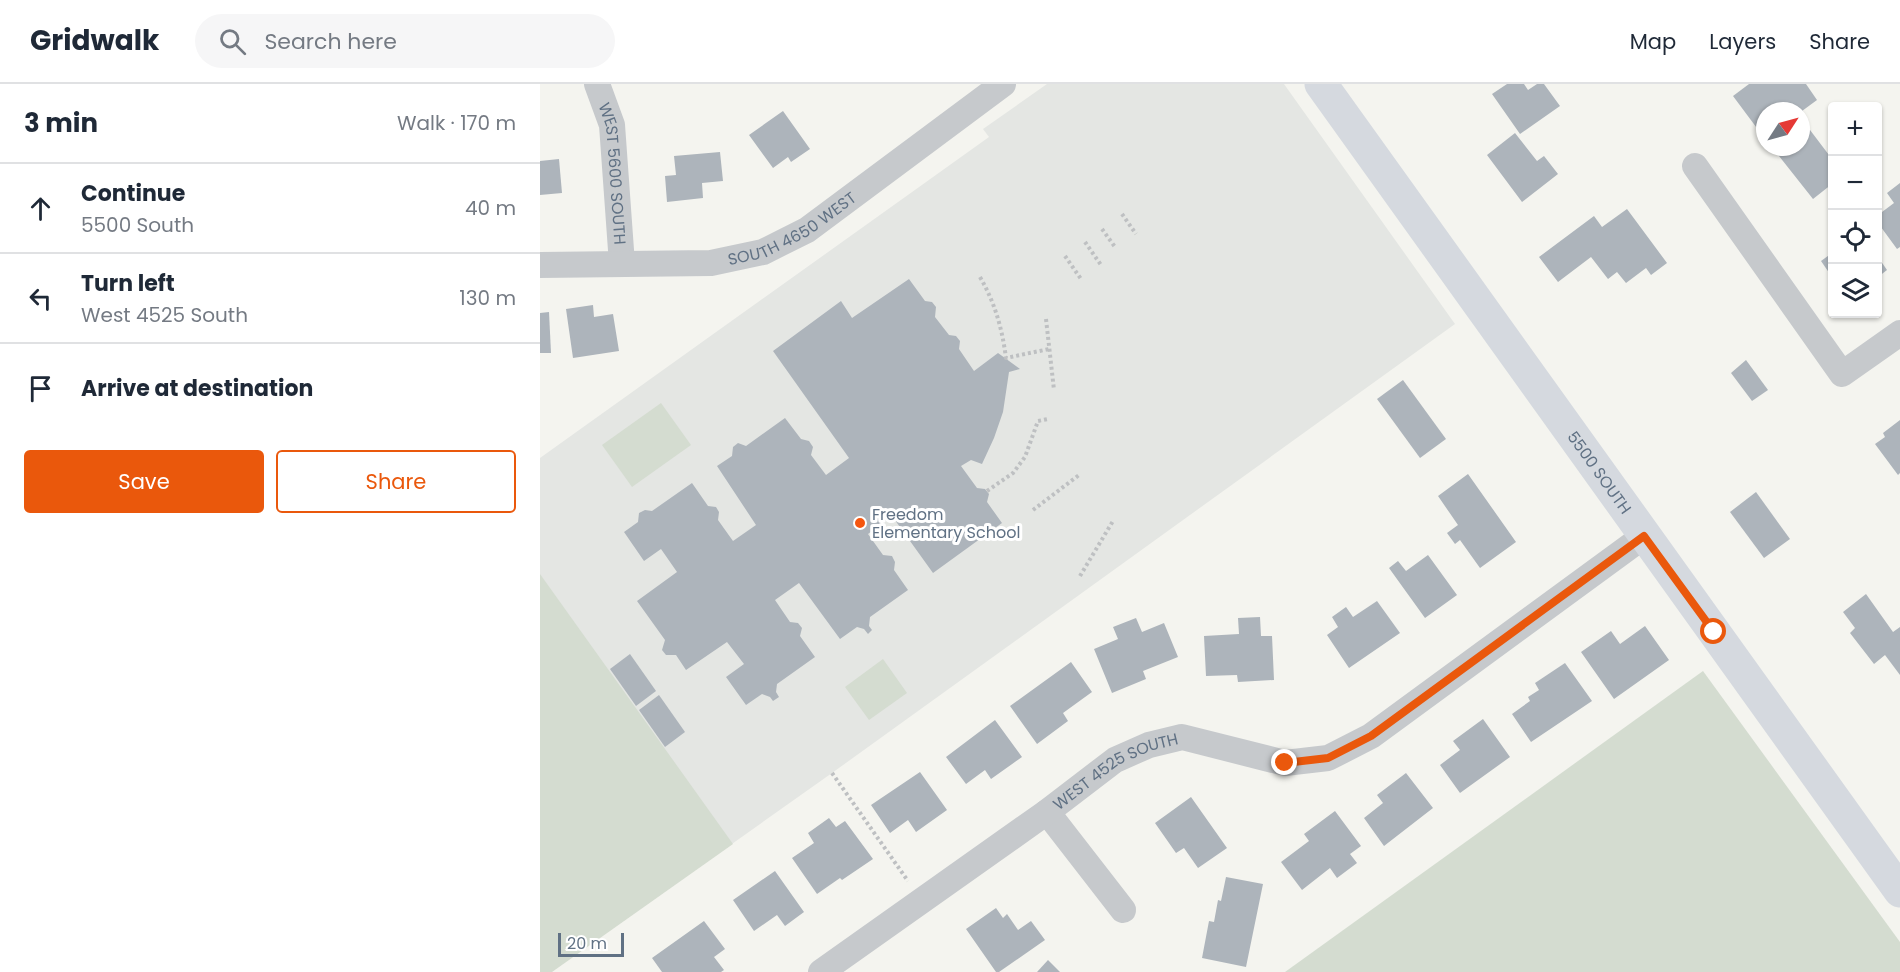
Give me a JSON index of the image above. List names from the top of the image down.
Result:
{
  "streets": {
    "main road": ["5500 SOUTH"],
    "street": ["WEST 5600 SOUTH", "SOUTH 4650 WEST", "WEST 4525 SOUTH"]
  },
  "crossings": [
    ["WEST 5600 SOUTH", "SOUTH 4650 WEST"],
    ["5500 SOUTH", "WEST 4525 SOUTH"]
  ],
  "places": ["Freedom Elementary School"],
  "scale_bar": "20 m",
  "north": "top right",
  "page": {
    "header": "Gridwalk",
    "search": "Search here",
    "nav": ["Map", "Layers", "Share"],
    "heading": ["3 min", "Walk · 170 m"],
    "map_buttons": ["+", "−"],
    "list": [
      ["Continue", "5500 South", "40 m"],
      ["Turn left", "West 4525 South", "130 m"],
      "Arrive at destination"
    ],
    "buttons": ["Save", "Share"],
    "scale": "20 m"
  }
}
